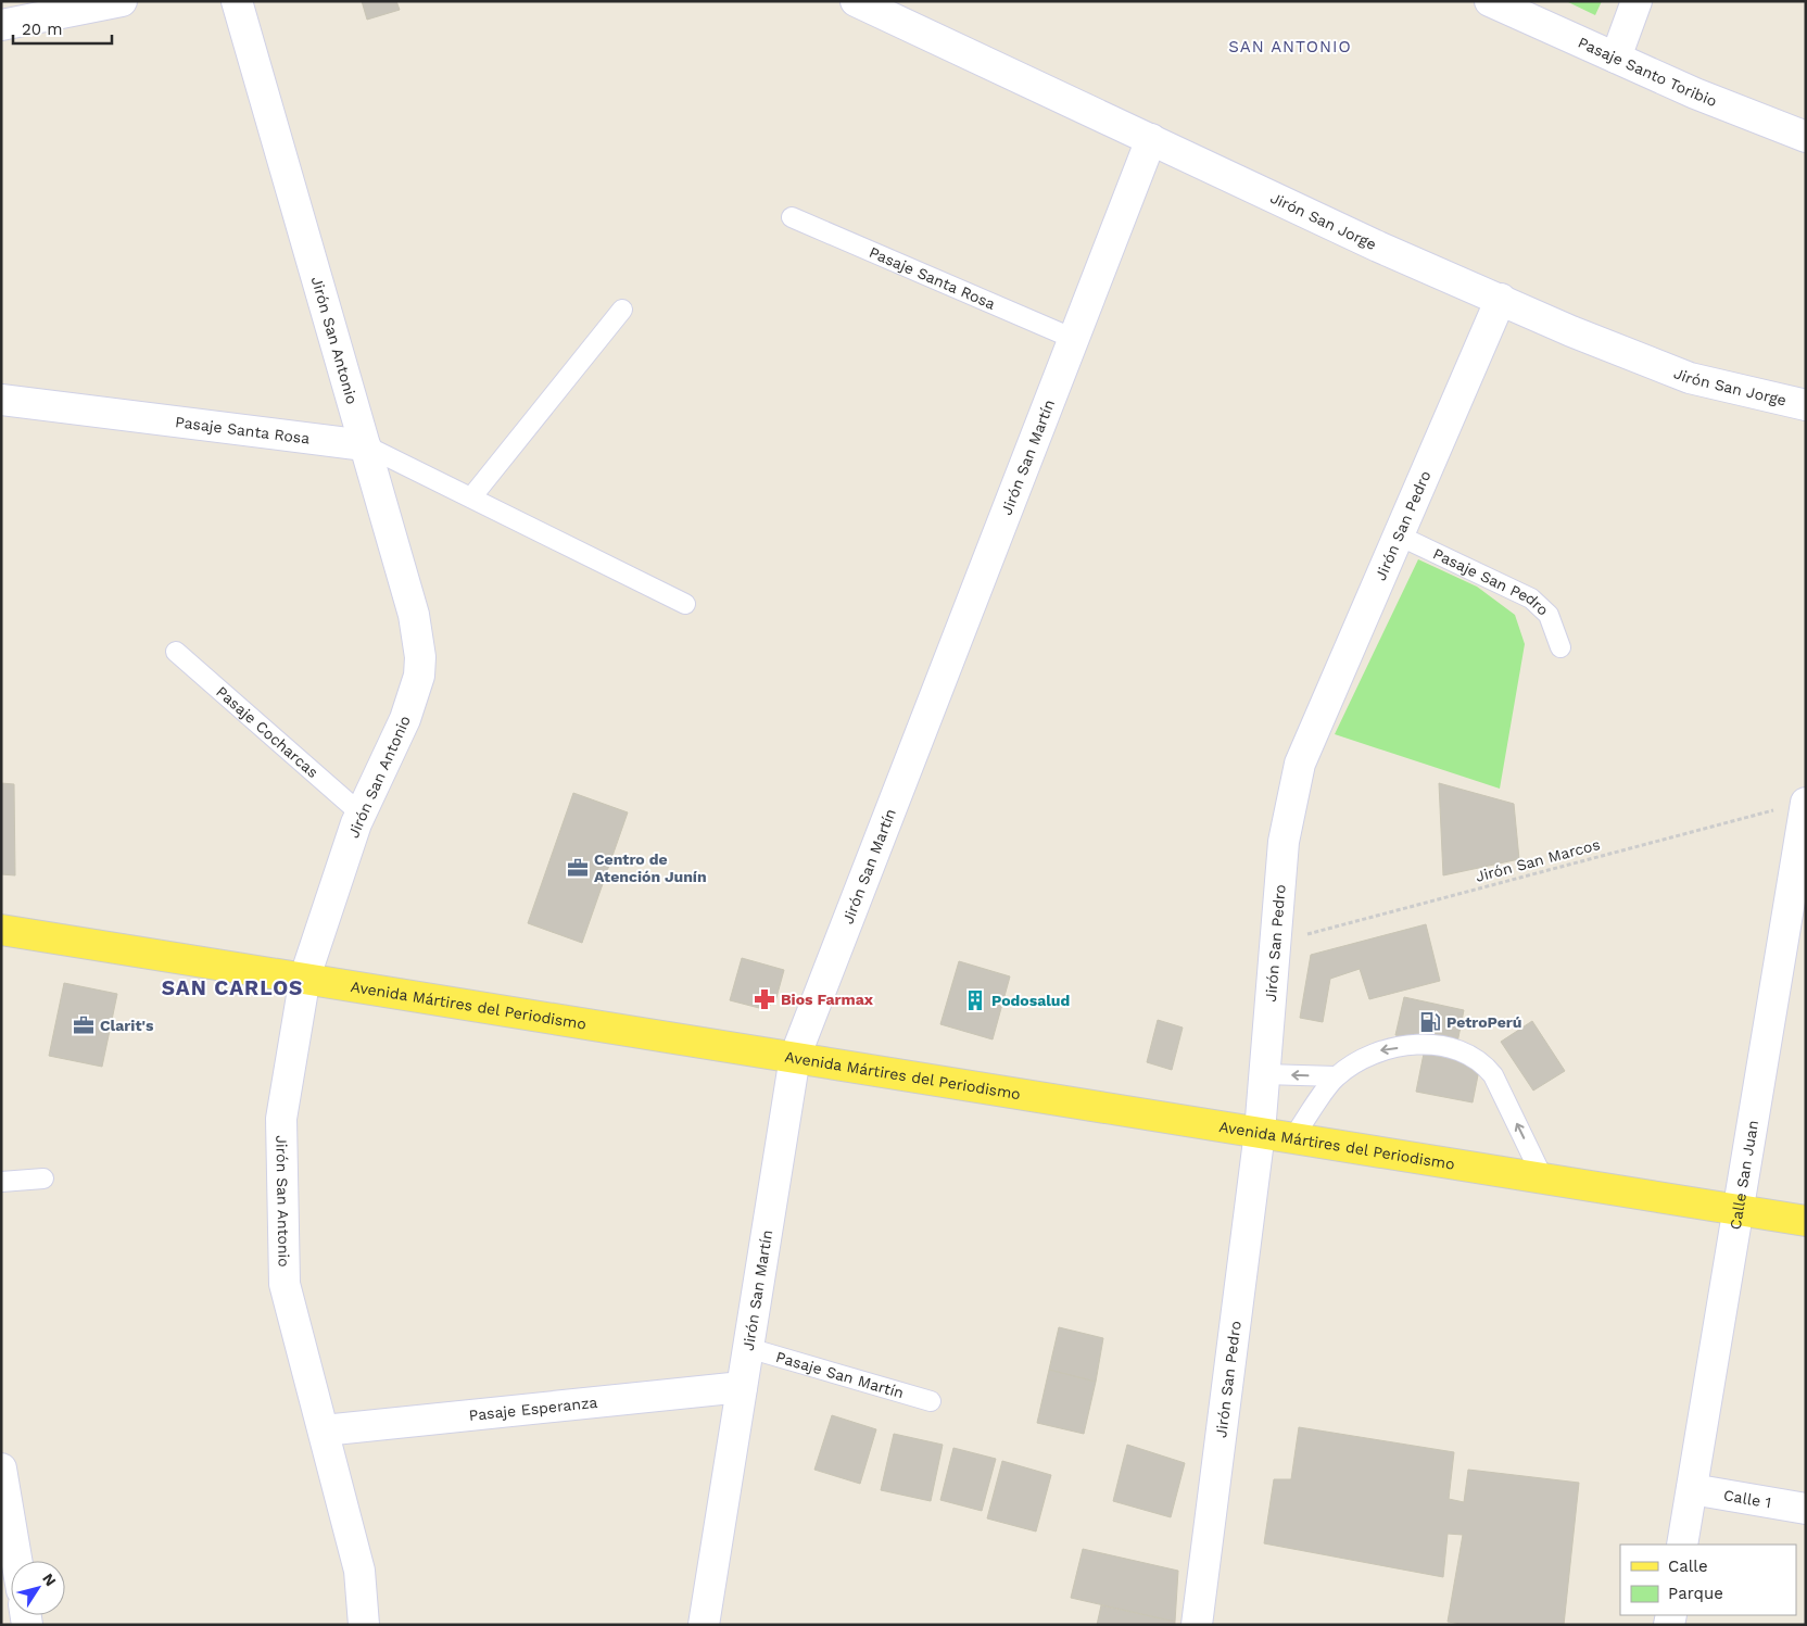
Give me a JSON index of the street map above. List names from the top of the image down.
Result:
{
  "streets": {
    "main road": ["Avenida Mártires del Periodismo"],
    "street": [
      "Pasaje Santo Toribio",
      "Jirón San Jorge",
      "Pasaje Santa Rosa",
      "Jirón San Antonio",
      "Jirón San Martín",
      "Jirón San Pedro",
      "Calle San Juan",
      "Pasaje Esperanza",
      "Calle 1"
    ],
    "lane": ["Pasaje San Pedro", "Pasaje Cocharcas", "Pasaje San Martín"],
    "path": ["Jirón San Marcos"]
  },
  "crossings": [
    ["Jirón San Jorge", "Jirón San Martín"],
    ["Jirón San Jorge", "Jirón San Pedro"],
    ["Pasaje Santa Rosa", "Jirón San Antonio"],
    ["Pasaje Santa Rosa", "Jirón San Martín"],
    ["Jirón San Antonio", "Pasaje Cocharcas"],
    ["Jirón San Antonio", "Avenida Mártires del Periodismo"],
    ["Jirón San Antonio", "Pasaje Esperanza"],
    ["Jirón San Martín", "Avenida Mártires del Periodismo"],
    ["Jirón San Martín", "Pasaje San Martín"],
    ["Jirón San Martín", "Pasaje Esperanza"],
    ["Jirón San Pedro", "Pasaje San Pedro"],
    ["Jirón San Pedro", "Jirón San Marcos"],
    ["Jirón San Pedro", "Avenida Mártires del Periodismo"],
    ["Avenida Mártires del Periodismo", "Calle San Juan"],
    ["Calle San Juan", "Calle 1"]
  ],
  "districts": ["SAN ANTONIO", "SAN CARLOS"],
  "places": {
    "office": ["Centro de Atención Junín", "Clarit's"],
    "pharmacy": ["Bios Farmax"],
    "building": ["Podosalud"],
    "fuel station": ["PetroPerú"]
  },
  "legend": ["Calle", "Parque"],
  "scale_bar": "20 m",
  "north": "top right"
}
